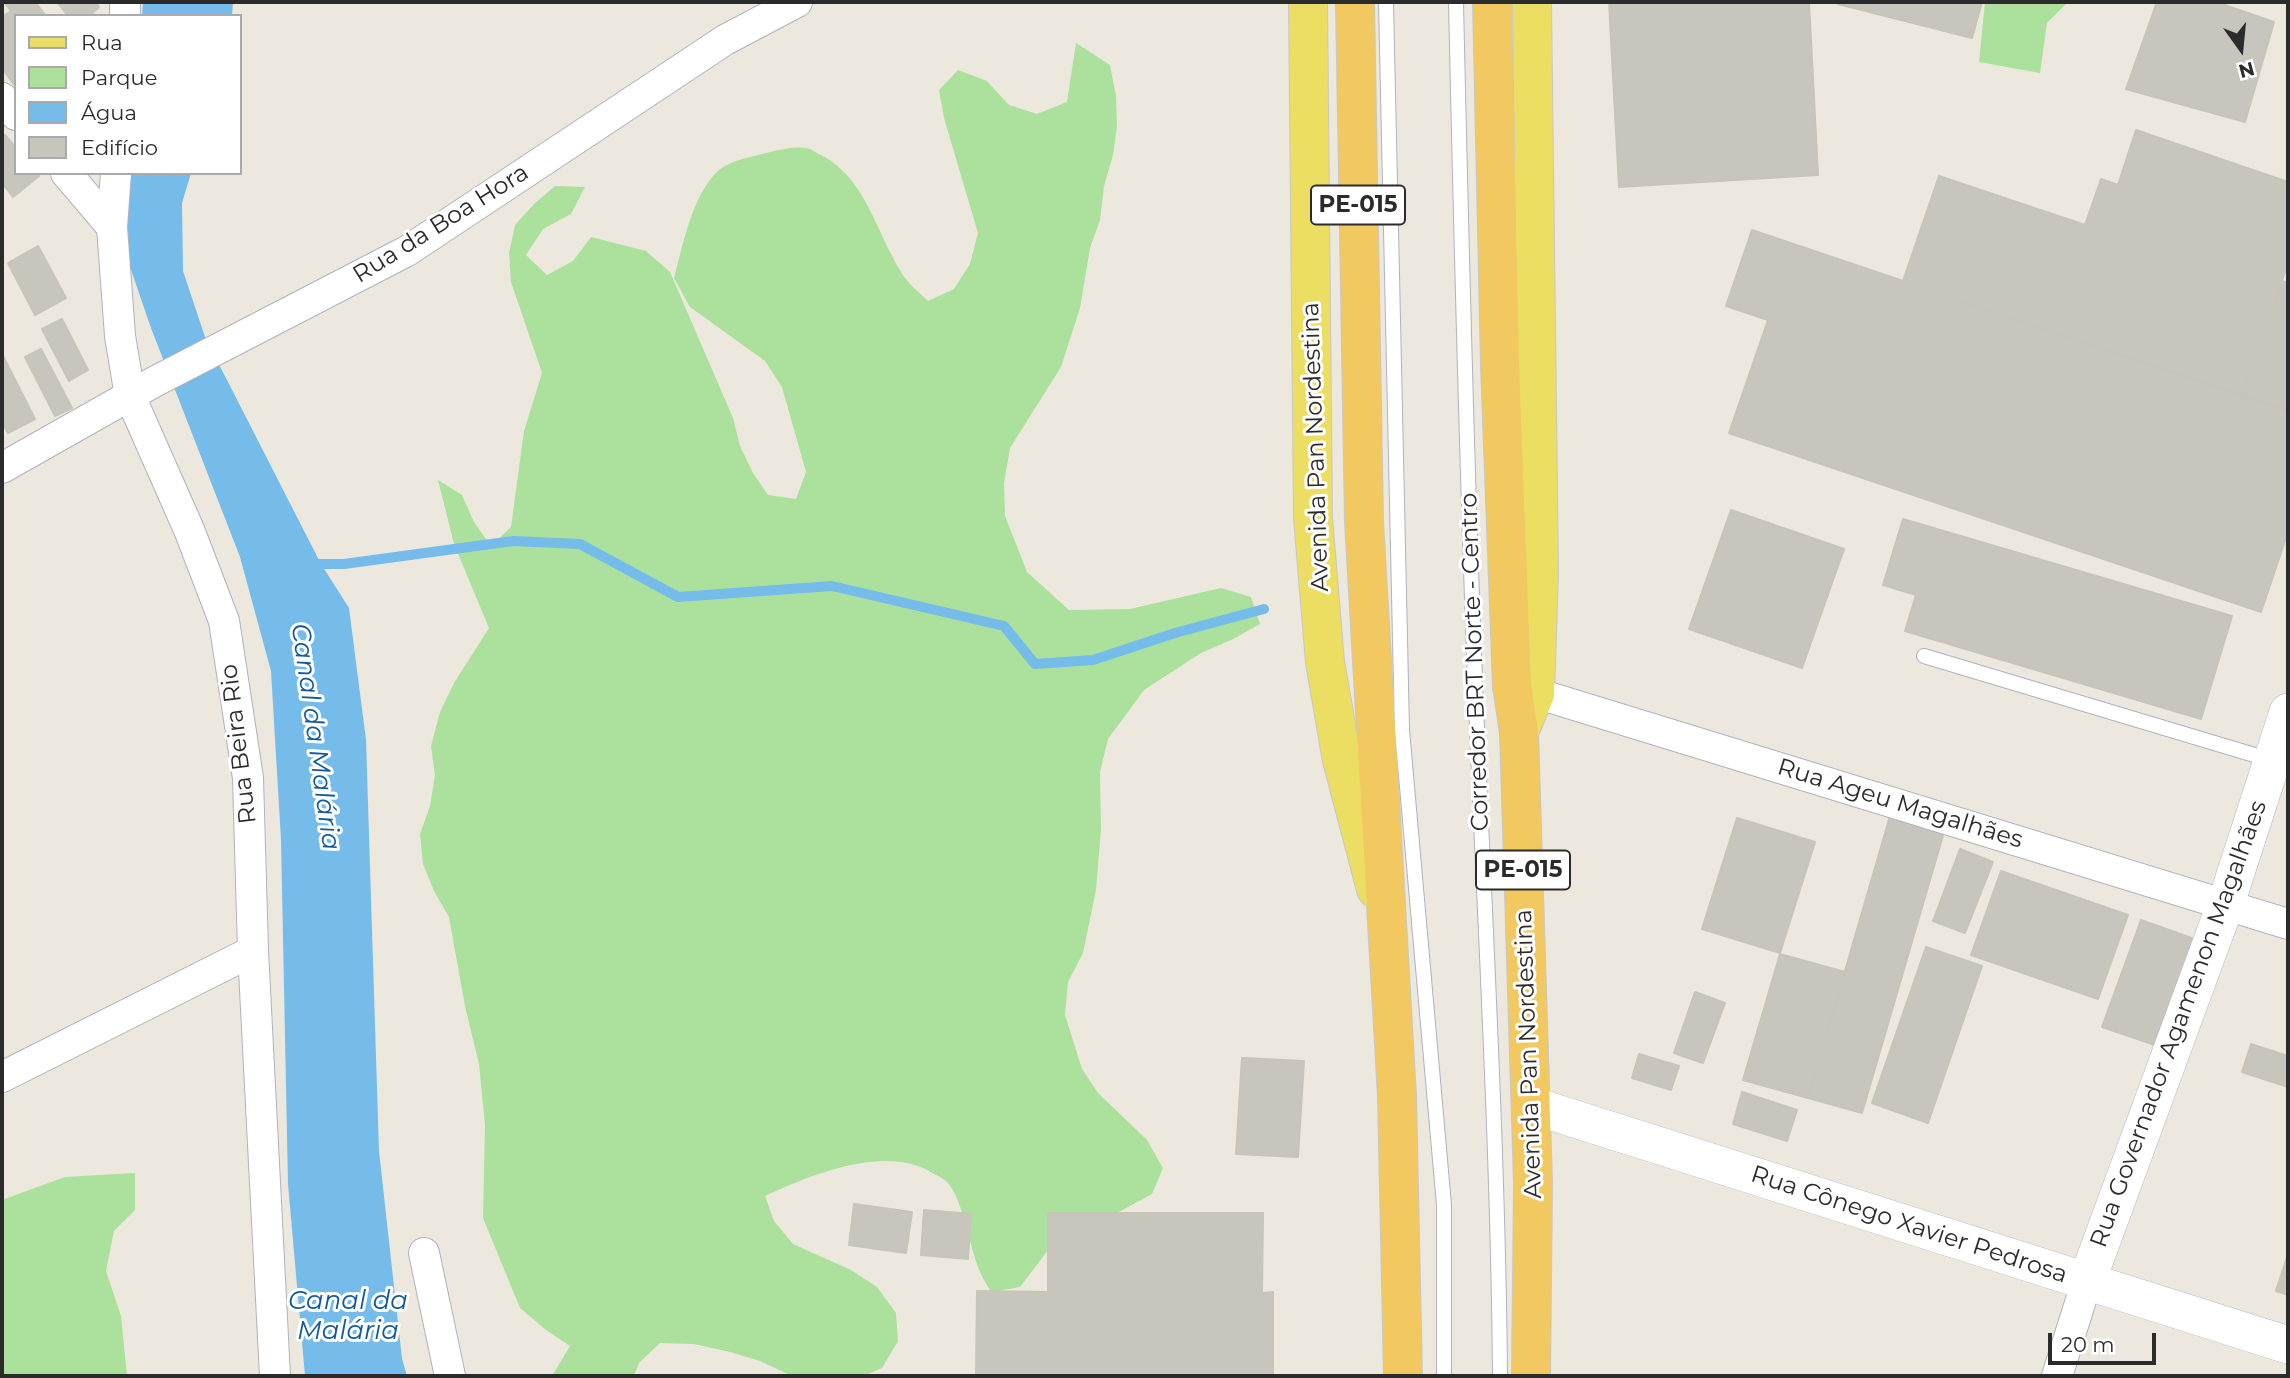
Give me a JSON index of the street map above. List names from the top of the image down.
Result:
{
  "streets": {
    "highway": ["PE-015", "Avenida Pan Nordestina"],
    "street": [
      "Rua da Boa Hora",
      "Rua Beira Rio",
      "Rua Ageu Magalhães",
      "Rua Governador Agamenon Magalhães",
      "Rua Cônego Xavier Pedrosa"
    ],
    "lane": ["Corredor BRT Norte - Centro"]
  },
  "crossings": [
    ["PE-015", "Avenida Pan Nordestina"],
    ["PE-015", "Corredor BRT Norte - Centro"],
    ["Rua da Boa Hora", "Rua Beira Rio"],
    ["Avenida Pan Nordestina", "Corredor BRT Norte - Centro"],
    ["Avenida Pan Nordestina", "Rua Ageu Magalhães"],
    ["Avenida Pan Nordestina", "Rua Cônego Xavier Pedrosa"],
    ["Rua Ageu Magalhães", "Rua Governador Agamenon Magalhães"],
    ["Rua Governador Agamenon Magalhães", "Rua Cônego Xavier Pedrosa"]
  ],
  "water": ["Canal da Malária"],
  "legend": [
    "Rua",
    "Parque",
    "Água",
    "Edifício"
  ],
  "scale_bar": "20 m",
  "north": "bottom"
}
